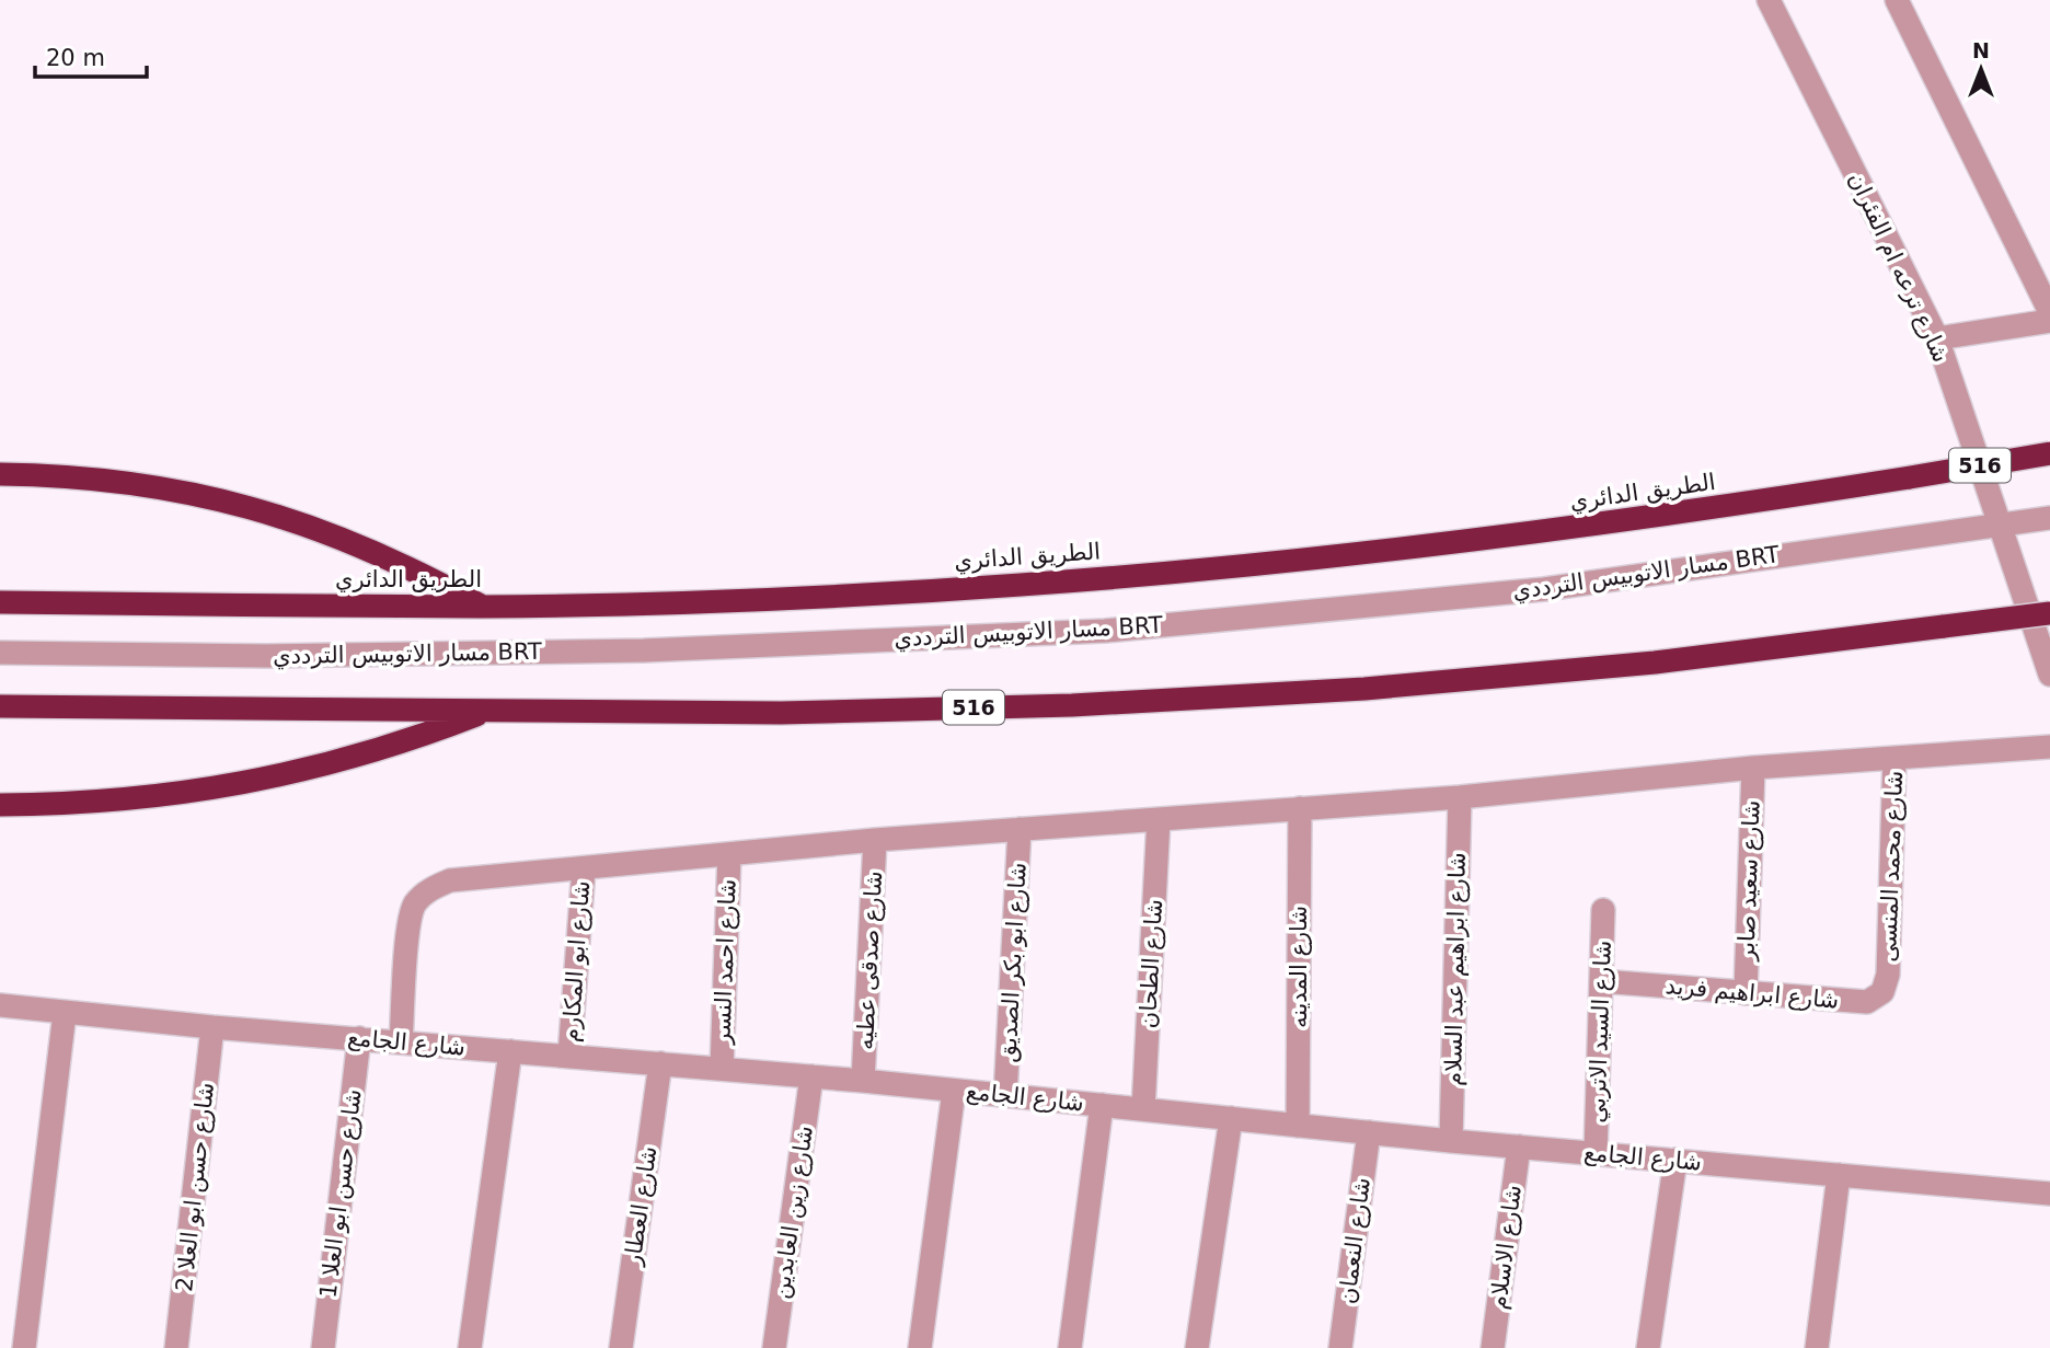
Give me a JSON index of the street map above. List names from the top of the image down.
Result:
{
  "streets": {
    "highway": ["516", "الطريق الدائري"],
    "street": [
      "شارع ترعه ام الفئران",
      "مسار الاتوبيس الترددي BRT",
      "شارع محمد المنسى",
      "شارع سعيد صابر",
      "شارع صدقى عطيه",
      "شارع ابو المكارم",
      "شارع احمد النسر",
      "شارع ابو بكر الصديق",
      "شارع الطحان",
      "شارع المدينه",
      "شارع ابراهيم عبد السلام",
      "شارع ابراهيم فريد",
      "شارع السيد الاتربي",
      "شارع الجامع",
      "شارع حسن ابو العلا 2",
      "شارع حسن ابو العلا 1",
      "شارع العطار",
      "شارع زين العابدين",
      "شارع النعمان",
      "شارع الاسلام"
    ]
  },
  "crossings": [
    ["شارع محمد المنسى", "شارع ابراهيم فريد"],
    ["شارع سعيد صابر", "شارع ابراهيم فريد"],
    ["شارع صدقى عطيه", "شارع الجامع"],
    ["شارع ابو المكارم", "شارع الجامع"],
    ["شارع احمد النسر", "شارع الجامع"],
    ["شارع ابو بكر الصديق", "شارع الجامع"],
    ["شارع الطحان", "شارع الجامع"],
    ["شارع المدينه", "شارع الجامع"],
    ["شارع ابراهيم عبد السلام", "شارع الجامع"],
    ["شارع ابراهيم فريد", "شارع السيد الاتربي"],
    ["شارع السيد الاتربي", "شارع الجامع"],
    ["شارع الجامع", "شارع حسن ابو العلا 2"],
    ["شارع الجامع", "شارع حسن ابو العلا 1"],
    ["شارع الجامع", "شارع العطار"],
    ["شارع الجامع", "شارع زين العابدين"],
    ["شارع الجامع", "شارع النعمان"],
    ["شارع الجامع", "شارع الاسلام"]
  ],
  "scale_bar": "20 m",
  "north": "top"
}
